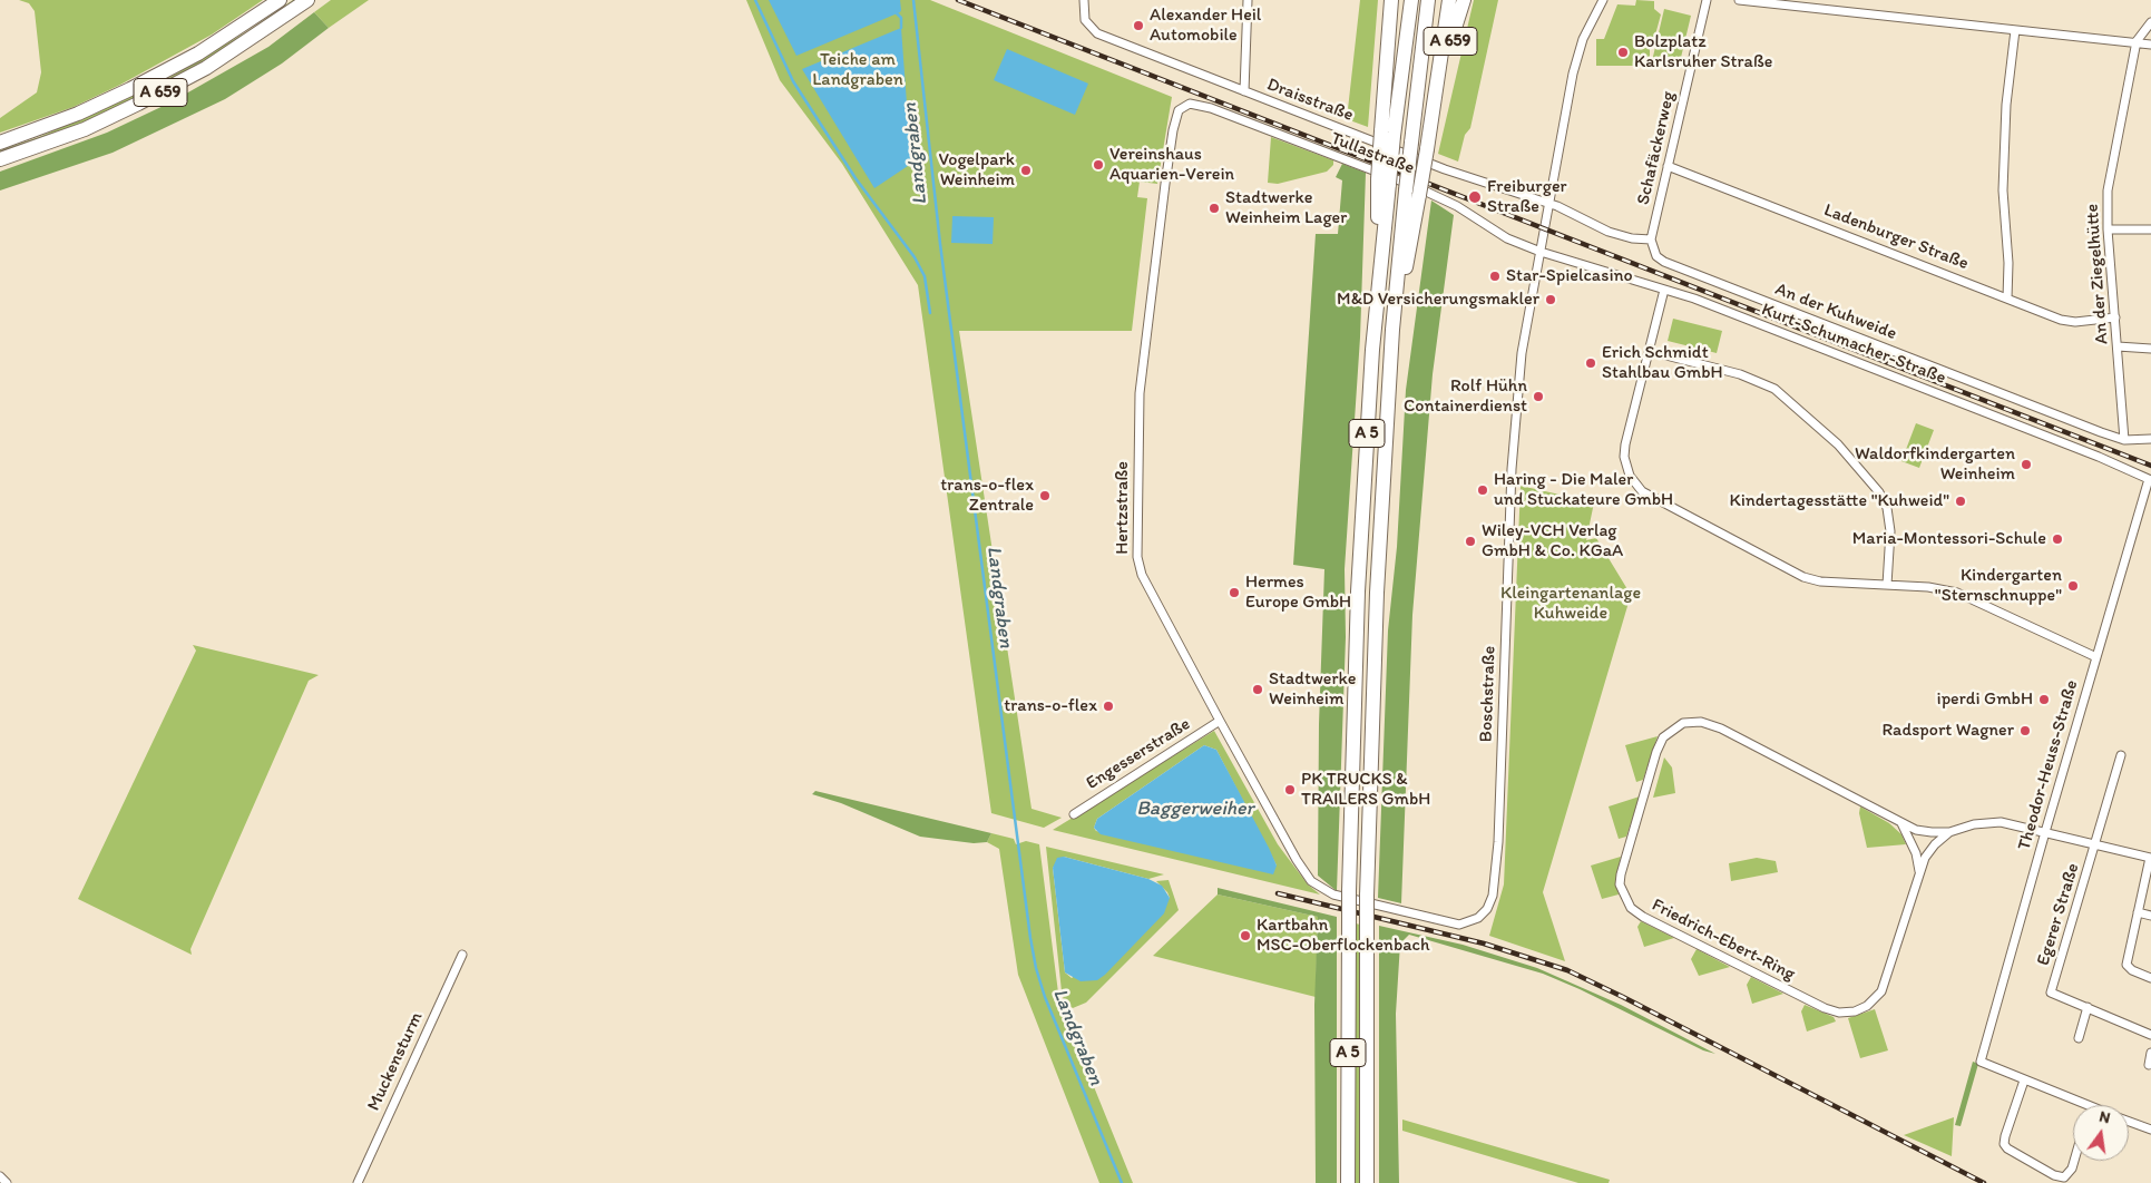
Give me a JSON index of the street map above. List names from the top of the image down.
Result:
{
  "streets": {
    "highway": ["A 659", "A 5"],
    "street": [
      "Draisstraße",
      "Schafäckerweg",
      "Tullastraße",
      "Ladenburger Straße",
      "An der Ziegelhütte",
      "An der Kuhweide",
      "Kurt-Schumacher-Straße",
      "Hertzstraße",
      "Boschstraße",
      "Engesserstraße",
      "Theodor-Heuss-Straße",
      "Egerer Straße",
      "Friedrich-Ebert-Ring",
      "Muckensturm"
    ]
  },
  "crossings": [
    ["Schafäckerweg", "Ladenburger Straße"],
    ["Schafäckerweg", "An der Kuhweide"],
    ["Tullastraße", "Kurt-Schumacher-Straße"],
    ["Tullastraße", "Hertzstraße"],
    ["Tullastraße", "Boschstraße"],
    ["Ladenburger Straße", "An der Ziegelhütte"],
    ["An der Ziegelhütte", "An der Kuhweide"],
    ["Kurt-Schumacher-Straße", "Boschstraße"],
    ["Kurt-Schumacher-Straße", "Theodor-Heuss-Straße"],
    ["Hertzstraße", "Boschstraße"],
    ["Hertzstraße", "Engesserstraße"],
    ["Theodor-Heuss-Straße", "Friedrich-Ebert-Ring"],
    ["Egerer Straße", "Friedrich-Ebert-Ring"]
  ],
  "water": ["Landgraben", "Baggerweiher"],
  "parks": ["Teiche am Landgraben", "Kleingartenanlage Kuhweide"],
  "places": [
    "Alexander Heil Automobile",
    "Bolzplatz Karlsruher Straße",
    "Vereinshaus Aquarien-Verein",
    "Vogelpark Weinheim",
    "Freiburger Straße",
    "Stadtwerke Weinheim Lager",
    "Star-Spielcasino",
    "M&D Versicherungsmakler",
    "Erich Schmidt Stahlbau GmbH",
    "Rolf Hühn Containerdienst",
    "Waldorfkindergarten Weinheim",
    "Haring - Die Maler und Stuckateure GmbH",
    "trans-o-flex Zentrale",
    "Kindertagesstätte \"Kuhweid\"",
    "Maria-Montessori-Schule",
    "Wiley-VCH Verlag GmbH & Co. KGaA",
    "Kindergarten \"Sternschnuppe\"",
    "Hermes Europe GmbH",
    "Stadtwerke Weinheim",
    "iperdi GmbH",
    "trans-o-flex",
    "Radsport Wagner",
    "PK TRUCKS & TRAILERS GmbH",
    "Kartbahn MSC-Oberflockenbach"
  ],
  "north": "top"
}
